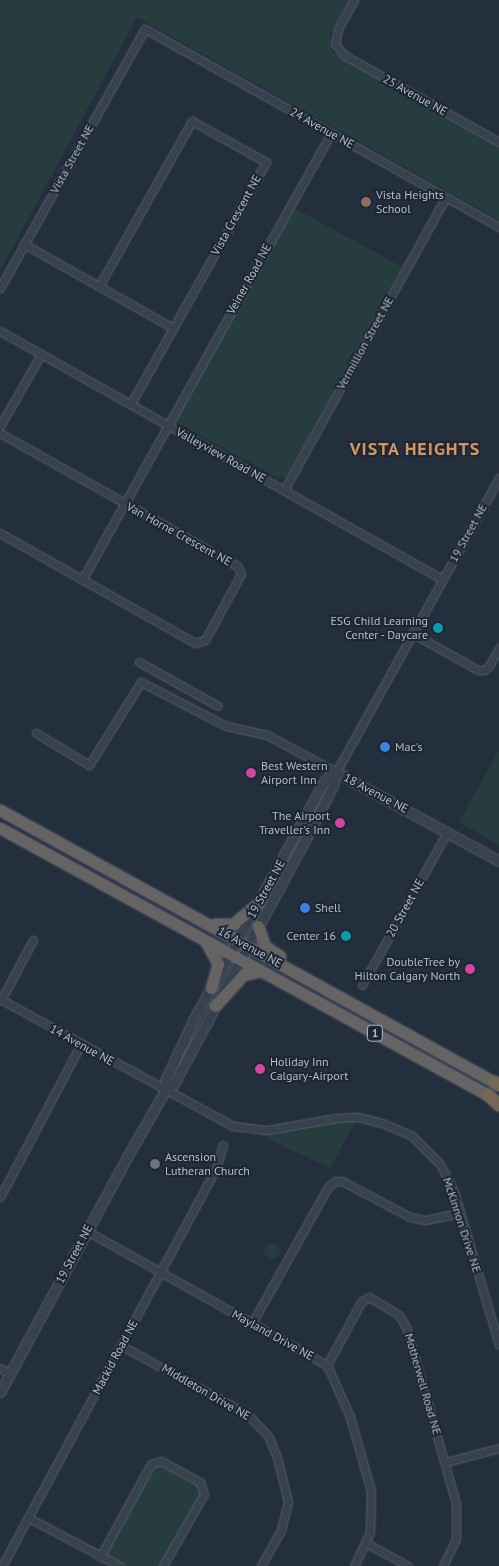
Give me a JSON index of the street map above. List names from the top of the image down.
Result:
{
  "streets": {
    "highway": ["16 Avenue NE", "1"],
    "street": [
      "25 Avenue NE",
      "24 Avenue NE",
      "Vista Street NE",
      "Vista Crescent NE",
      "Veiner Road NE",
      "Vermillion Street NE",
      "Valleyview Road NE",
      "19 Street NE",
      "Van Horne Crescent NE",
      "18 Avenue NE",
      "20 Street NE",
      "14 Avenue NE",
      "McKinnon Drive NE",
      "Mayland Drive NE",
      "Mackid Road NE",
      "Motherwell Road NE",
      "Middleton Drive NE"
    ]
  },
  "crossings": [
    ["24 Avenue NE", "Vista Street NE"],
    ["24 Avenue NE", "Veiner Road NE"],
    ["24 Avenue NE", "Vermillion Street NE"],
    ["Vista Crescent NE", "Valleyview Road NE"],
    ["Veiner Road NE", "Valleyview Road NE"],
    ["Veiner Road NE", "Van Horne Crescent NE"],
    ["Vermillion Street NE", "Valleyview Road NE"],
    ["Valleyview Road NE", "19 Street NE"],
    ["19 Street NE", "18 Avenue NE"],
    ["19 Street NE", "16 Avenue NE"],
    ["19 Street NE", "14 Avenue NE"],
    ["19 Street NE", "McKinnon Drive NE"],
    ["19 Street NE", "Mayland Drive NE"],
    ["18 Avenue NE", "20 Street NE"],
    ["14 Avenue NE", "McKinnon Drive NE"],
    ["Mayland Drive NE", "Mackid Road NE"],
    ["Mayland Drive NE", "Motherwell Road NE"],
    ["Mackid Road NE", "Middleton Drive NE"]
  ],
  "districts": ["VISTA HEIGHTS"],
  "places": [
    "Vista Heights School",
    "ESG Child Learning Center - Daycare",
    "Mac's",
    "Best Western Airport Inn",
    "The Airport Traveller's Inn",
    "Shell",
    "Center 16",
    "DoubleTree by Hilton Calgary North",
    "Holiday Inn Calgary-Airport",
    "Ascension Lutheran Church"
  ]
}
